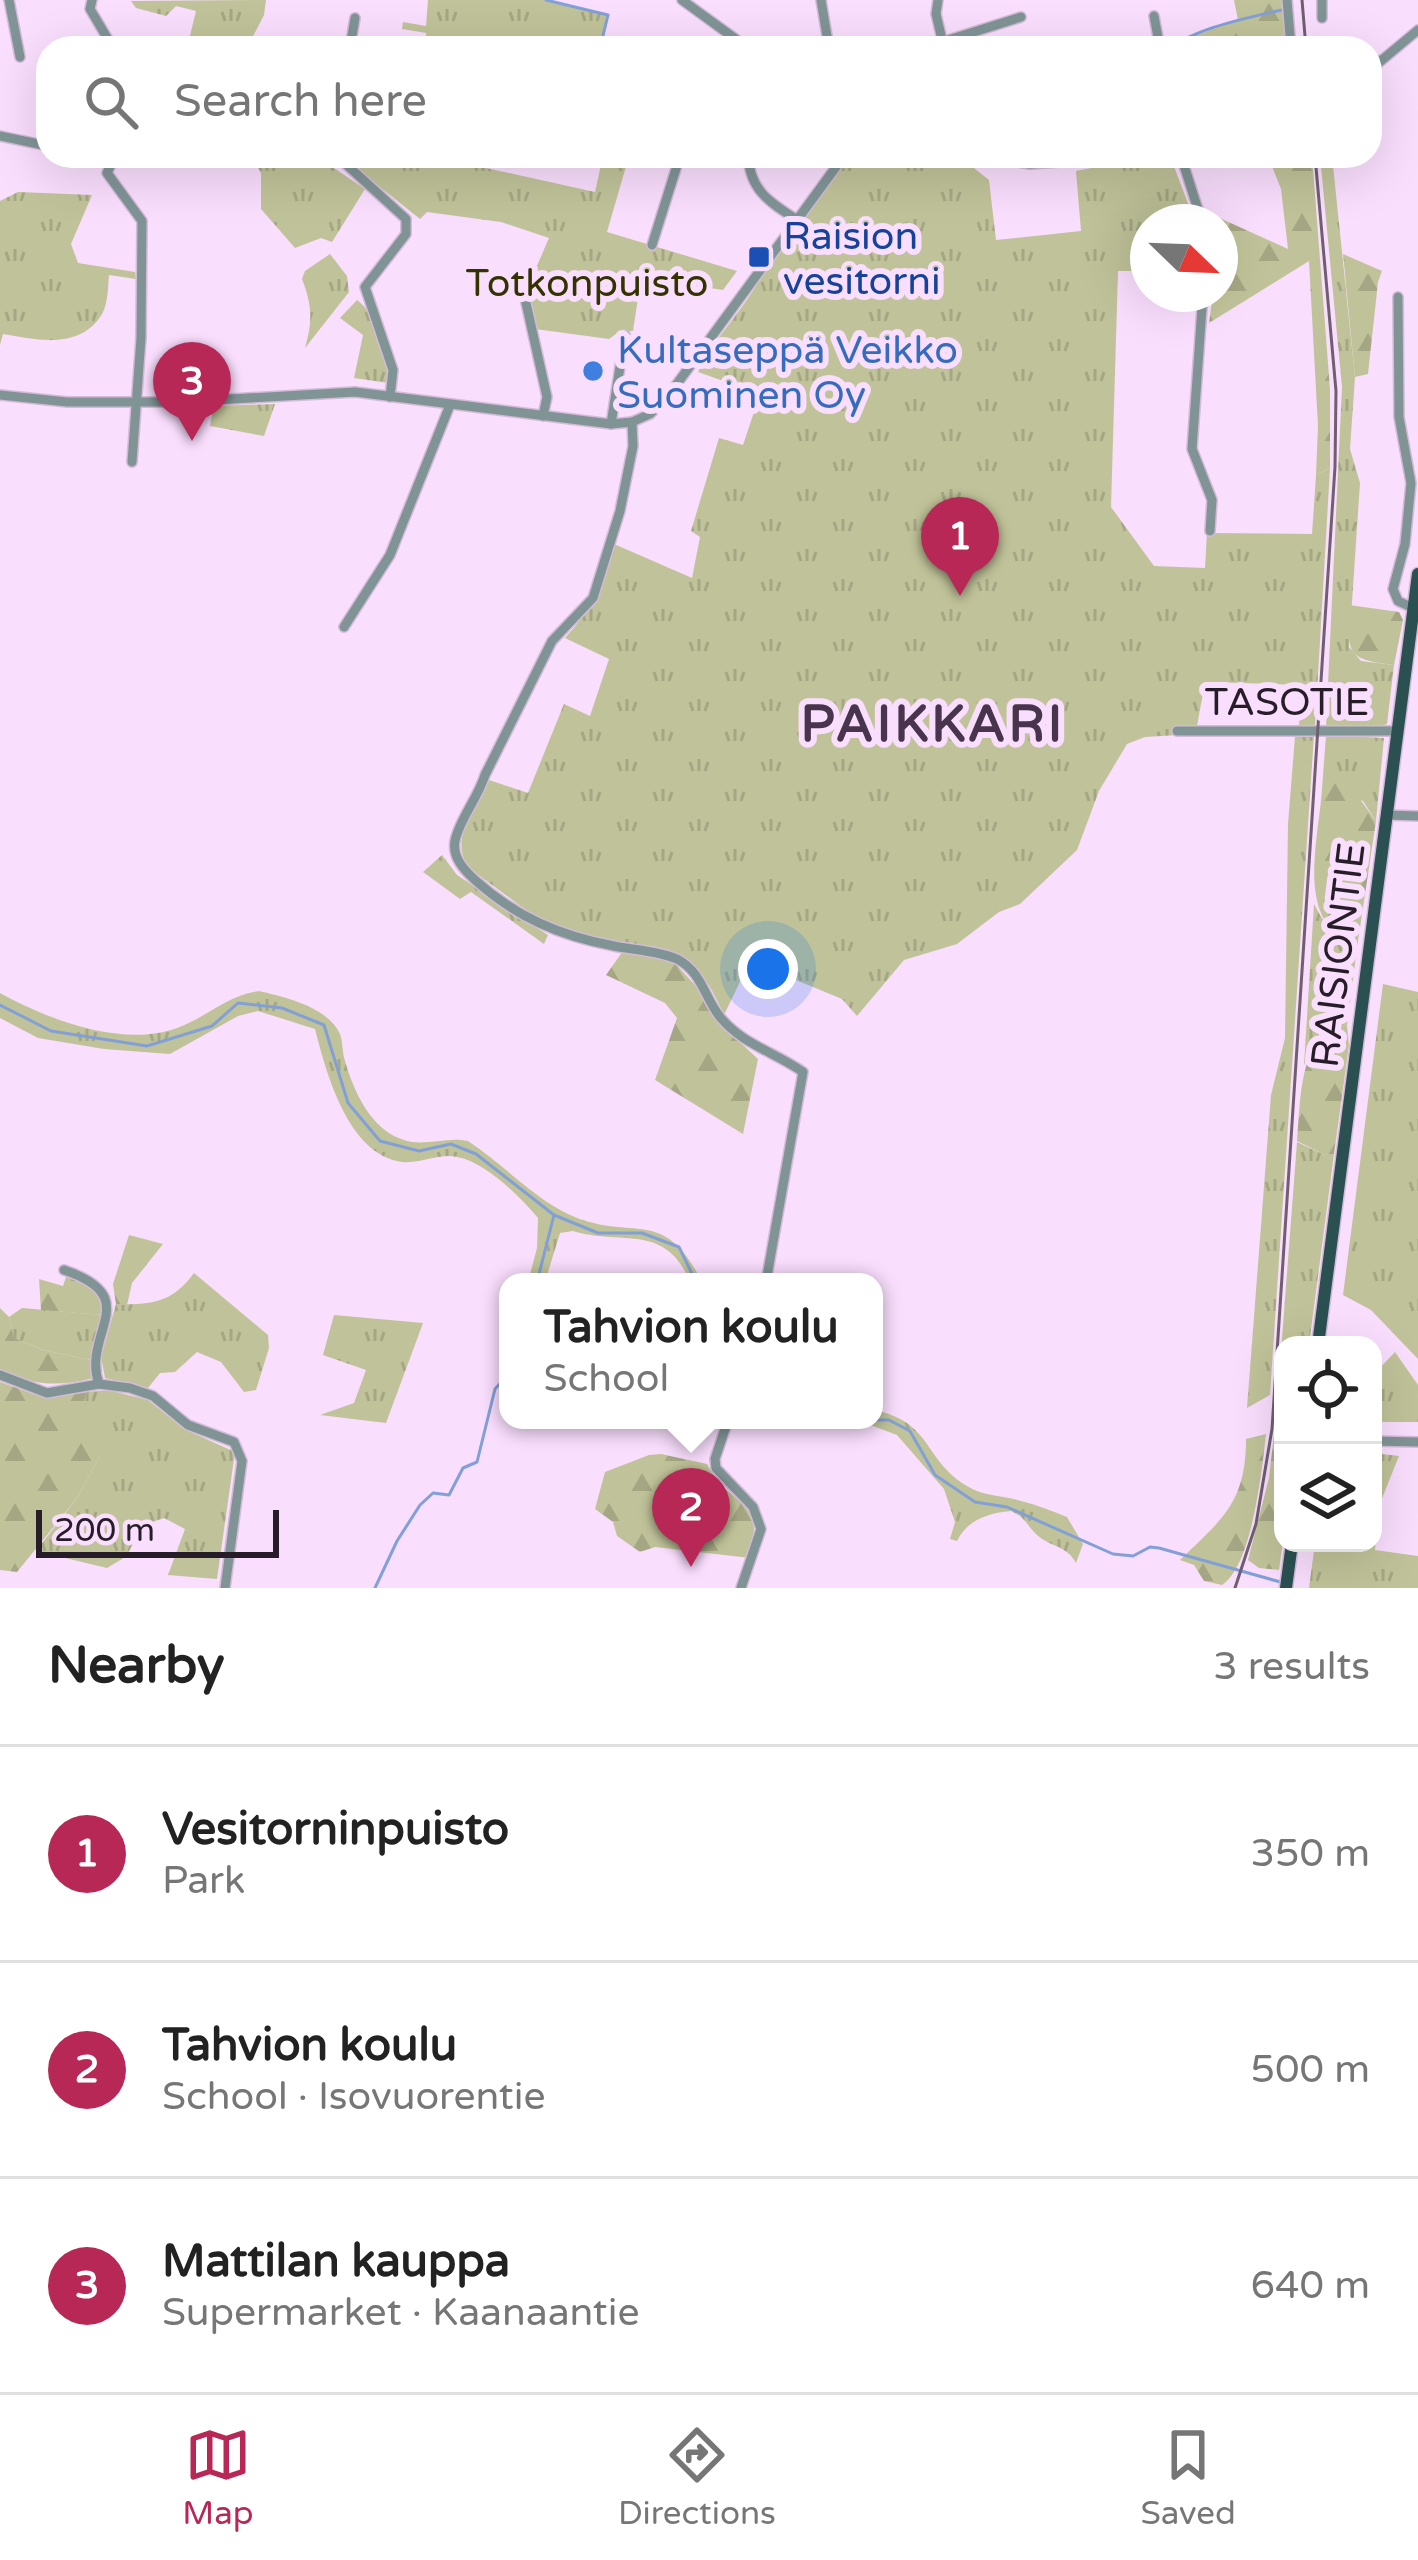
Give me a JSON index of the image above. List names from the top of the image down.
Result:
{
  "streets": {
    "main road": ["RAISIONTIE"],
    "street": ["TASOTIE"]
  },
  "crossings": [
    ["TASOTIE", "RAISIONTIE"]
  ],
  "districts": ["PAIKKARI"],
  "parks": ["Totkonpuisto"],
  "places": {
    "transit": ["Raision vesitorni"],
    "other": ["Kultaseppä Veikko Suominen Oy"]
  },
  "scale_bar": "200 m",
  "north": "bottom right",
  "page": {
    "search": "Search here",
    "pins": ["3", "1", "2"],
    "popup": ["Tahvion koulu", "School"],
    "scale": "200 m",
    "heading": ["Nearby", "3 results"],
    "list": [
      {
        "mark": "1",
        "name": "Vesitorninpuisto",
        "note": "Park",
        "value": "350 m"
      },
      {
        "mark": "2",
        "name": "Tahvion koulu",
        "note": "School · Isovuorentie",
        "value": "500 m"
      },
      {
        "mark": "3",
        "name": "Mattilan kauppa",
        "note": "Supermarket · Kaanaantie",
        "value": "640 m"
      }
    ],
    "nav": ["Map", "Directions", "Saved"]
  }
}
